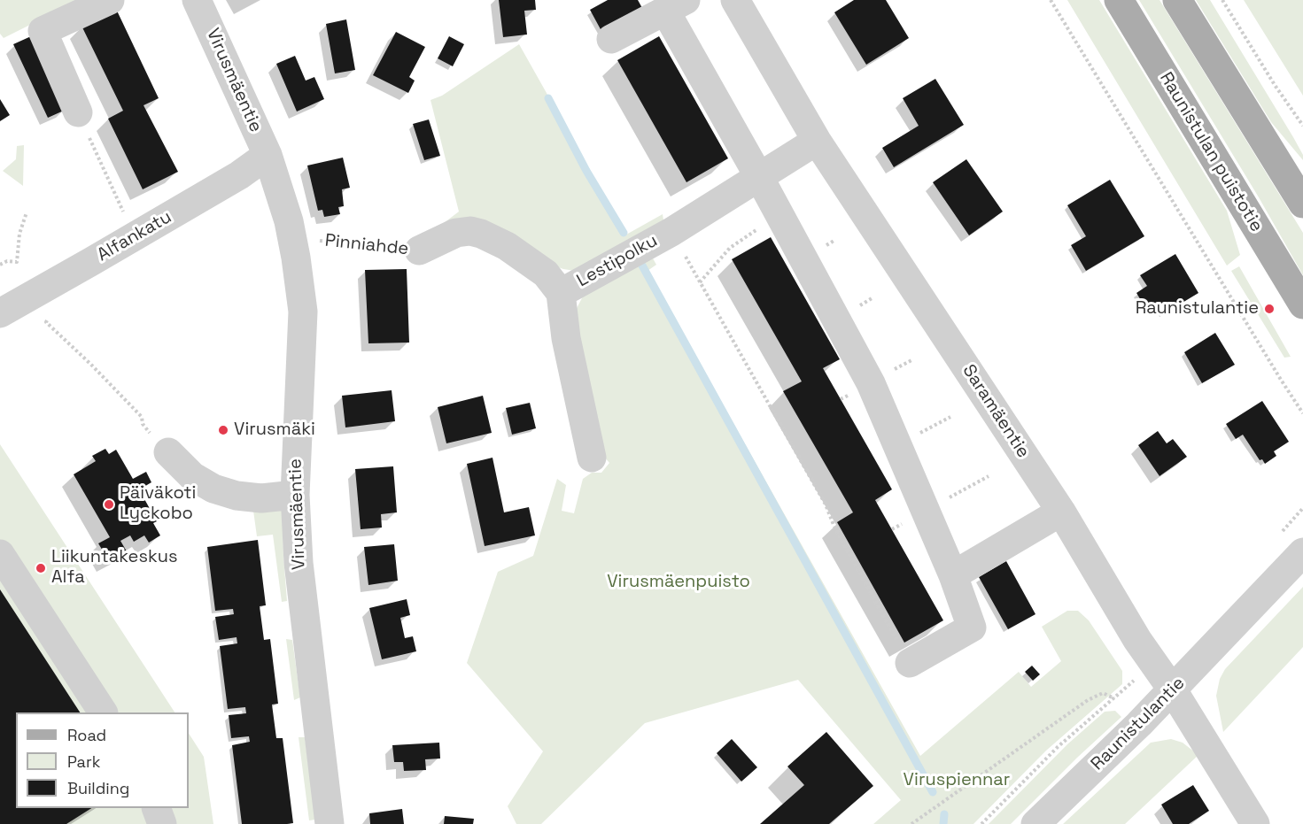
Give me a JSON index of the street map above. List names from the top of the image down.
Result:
{
  "streets": {
    "main road": ["Raunistulan puistotie"],
    "street": [
      "Virusmäentie",
      "Alfankatu",
      "Pinniahde",
      "Lestipolku",
      "Saramäentie",
      "Raunistulantie"
    ]
  },
  "crossings": [
    ["Virusmäentie", "Alfankatu"],
    ["Pinniahde", "Lestipolku"],
    ["Lestipolku", "Saramäentie"],
    ["Saramäentie", "Raunistulantie"]
  ],
  "parks": ["Virusmäenpuisto", "Viruspiennar"],
  "places": [
    "Raunistulantie",
    "Virusmäki",
    "Päiväkoti Lyckobo",
    "Liikuntakeskus Alfa"
  ],
  "legend": ["Road", "Park", "Building"]
}
